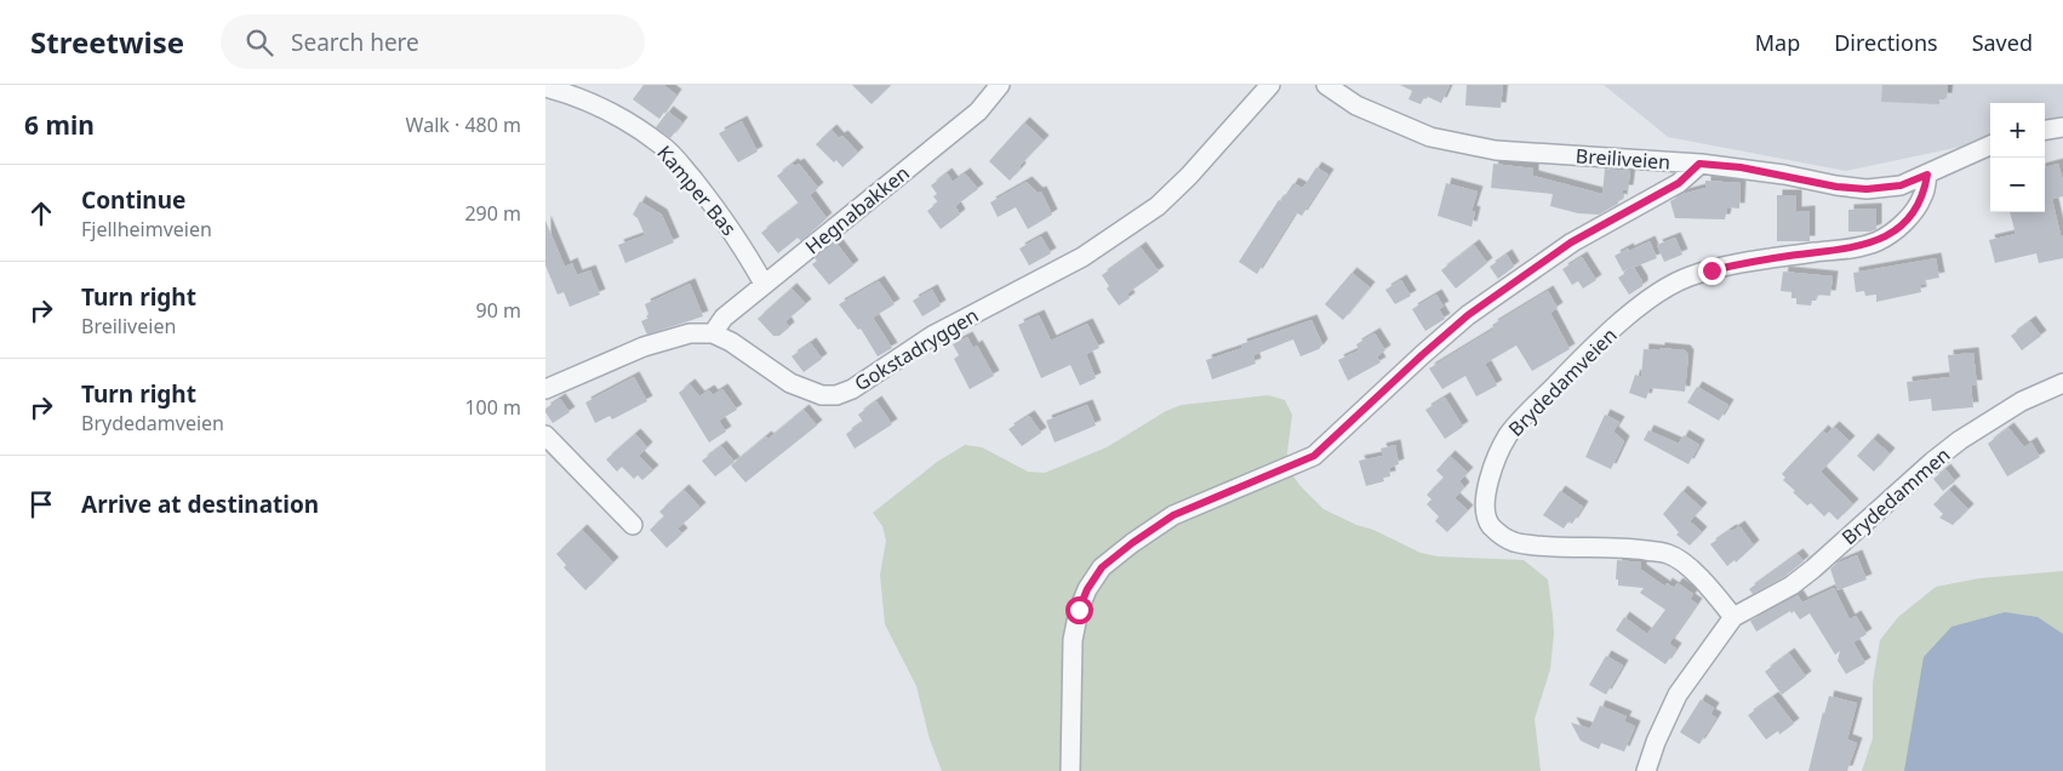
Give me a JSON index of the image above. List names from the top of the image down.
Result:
{
  "streets": {
    "street": [
      "Breiliveien",
      "Kamper Bas",
      "Hegnabakken",
      "Gokstadryggen",
      "Brydedamveien",
      "Brydedammen"
    ]
  },
  "crossings": [
    ["Breiliveien", "Brydedamveien"],
    ["Kamper Bas", "Hegnabakken"],
    ["Hegnabakken", "Gokstadryggen"],
    ["Brydedamveien", "Brydedammen"]
  ],
  "page": {
    "header": "Streetwise",
    "search": "Search here",
    "nav": ["Map", "Directions", "Saved"],
    "heading": ["6 min", "Walk · 480 m"],
    "map_buttons": ["+", "−"],
    "list": [
      ["Continue", "Fjellheimveien", "290 m"],
      ["Turn right", "Breiliveien", "90 m"],
      ["Turn right", "Brydedamveien", "100 m"],
      "Arrive at destination"
    ]
  }
}
